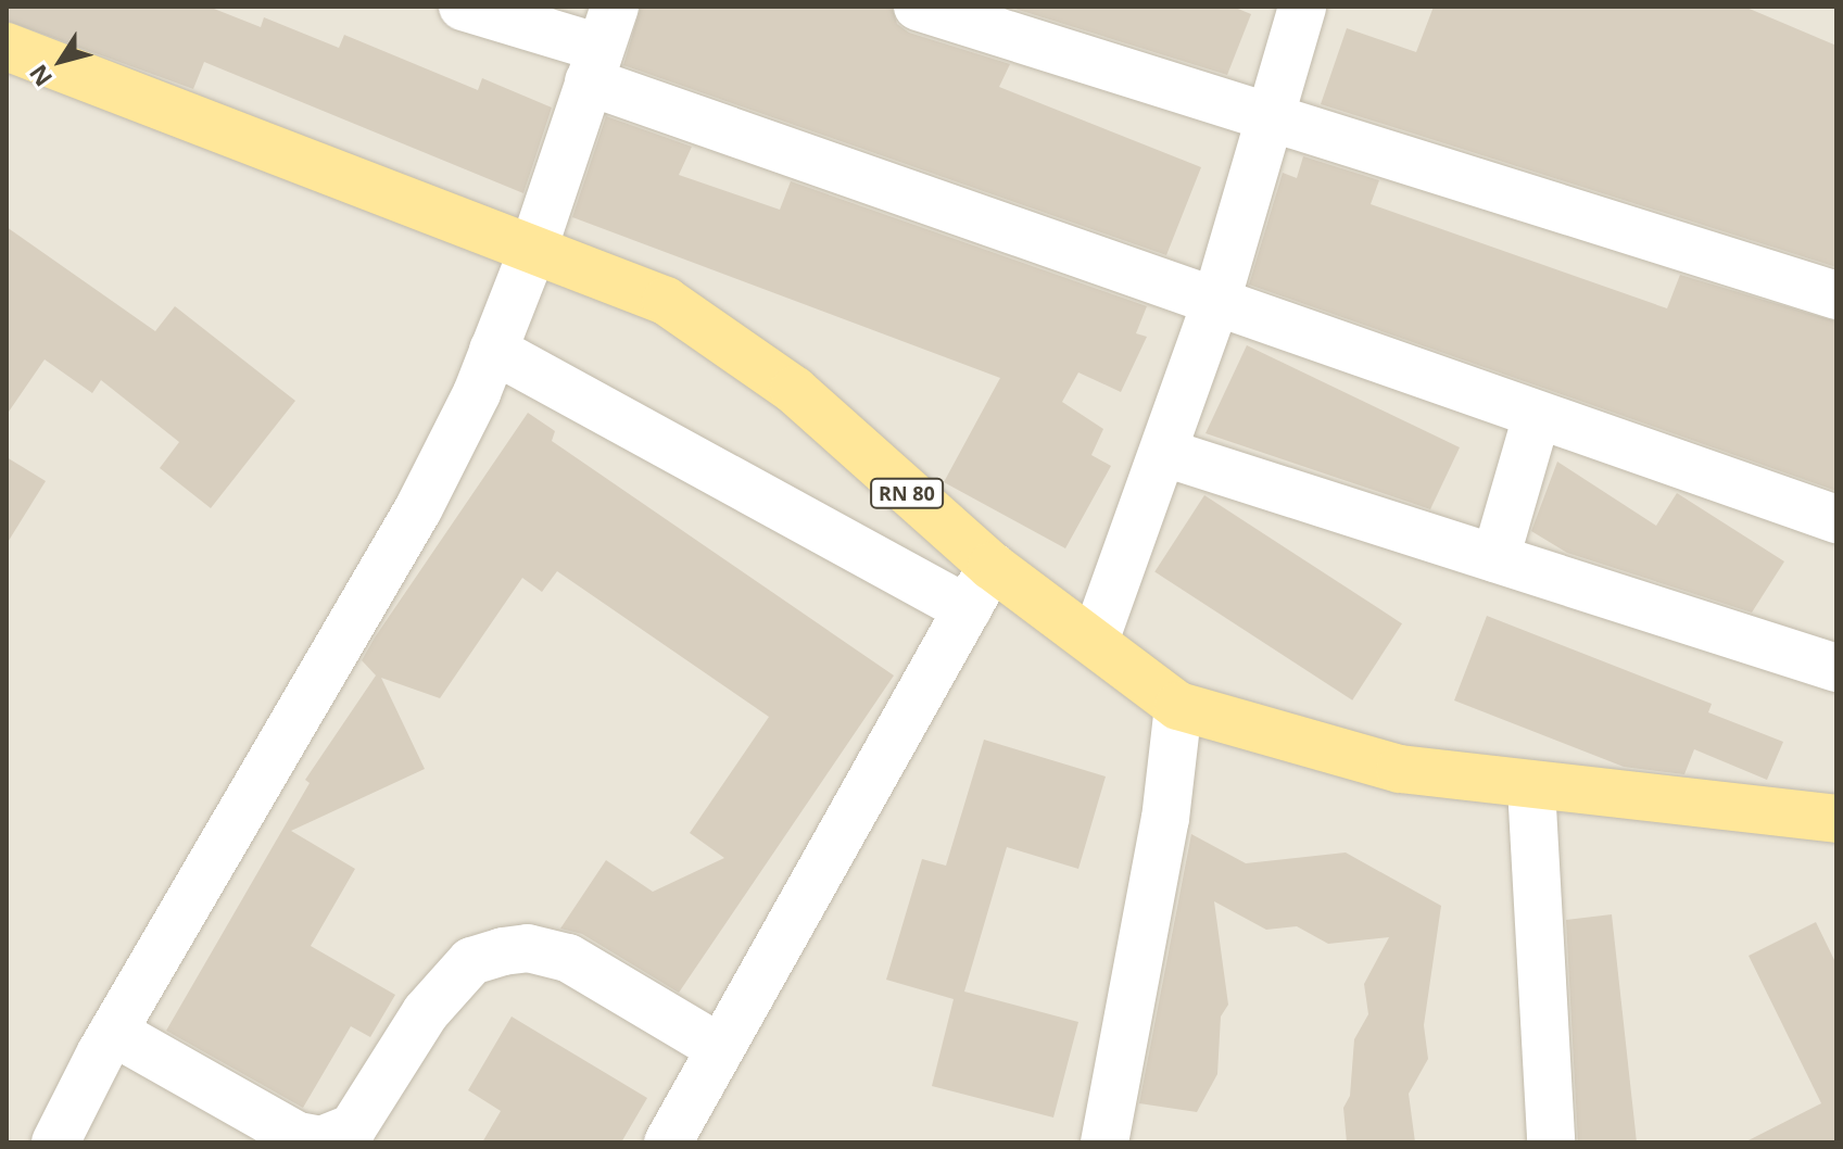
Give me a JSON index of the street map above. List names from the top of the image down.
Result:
{
  "streets": {
    "main road": ["RN 80"]
  },
  "north": "bottom left"
}
